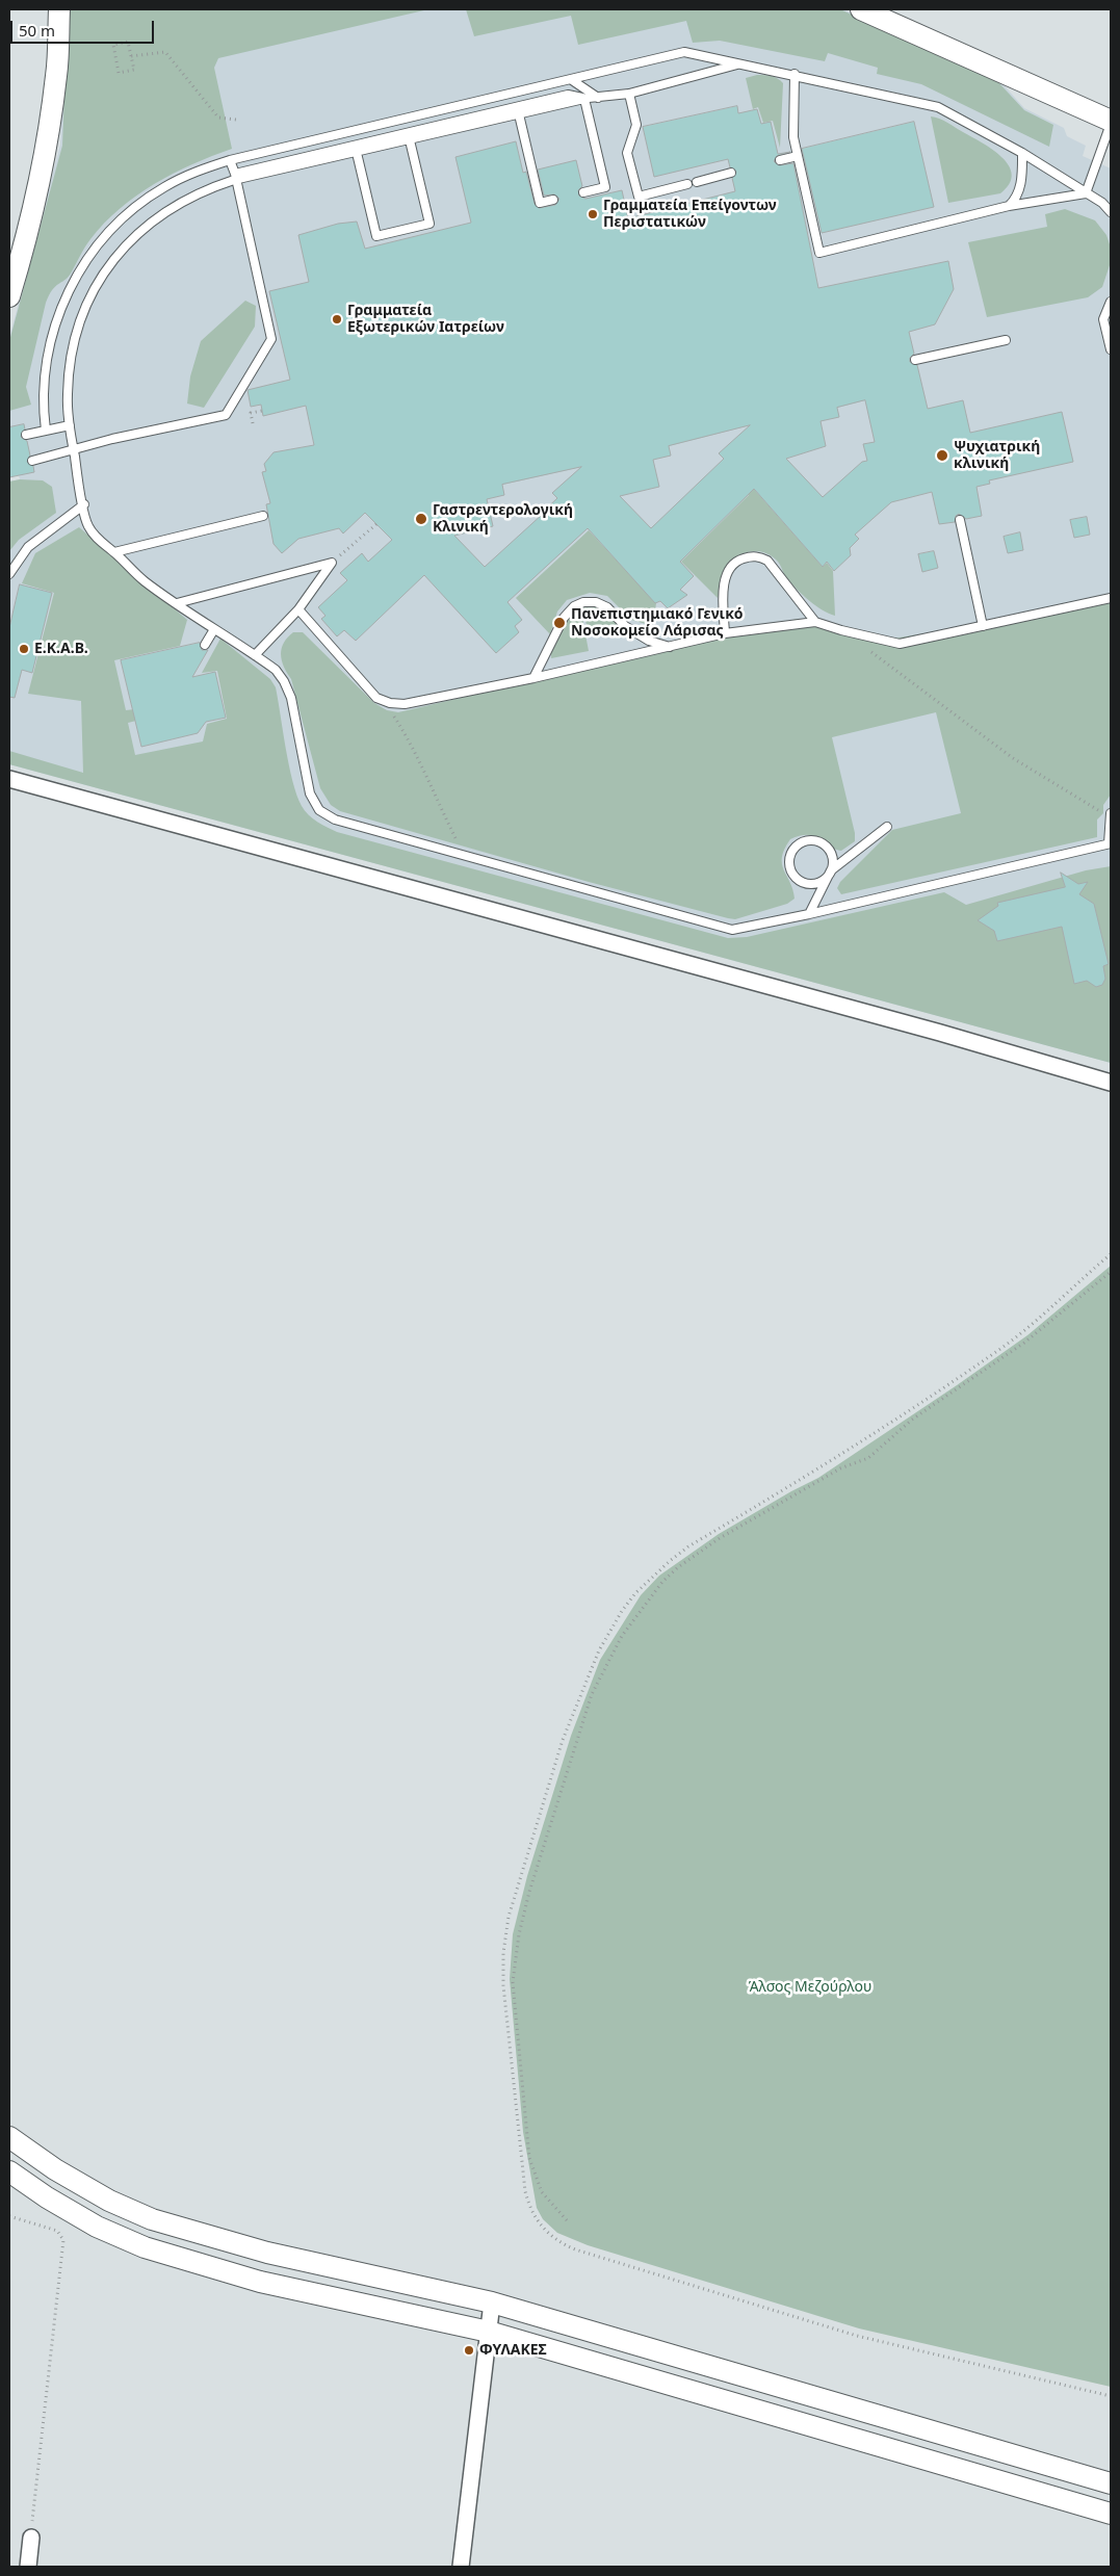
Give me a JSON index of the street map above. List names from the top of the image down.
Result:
{
  "parks": ["Άλσος Μεζούρλου"],
  "places": [
    "Γραμματεία Επείγοντων Περιστατικών",
    "Γραμματεία Εξωτερικών Ιατρείων",
    "Ψυχιατρική κλινική",
    "Γαστρεντερολογική Κλινική",
    "Πανεπιστημιακό Γενικό Νοσοκομείο Λάρισας",
    "E.K.A.B.",
    "ΦΥΛΑΚΕΣ"
  ],
  "scale_bar": "50 m"
}
